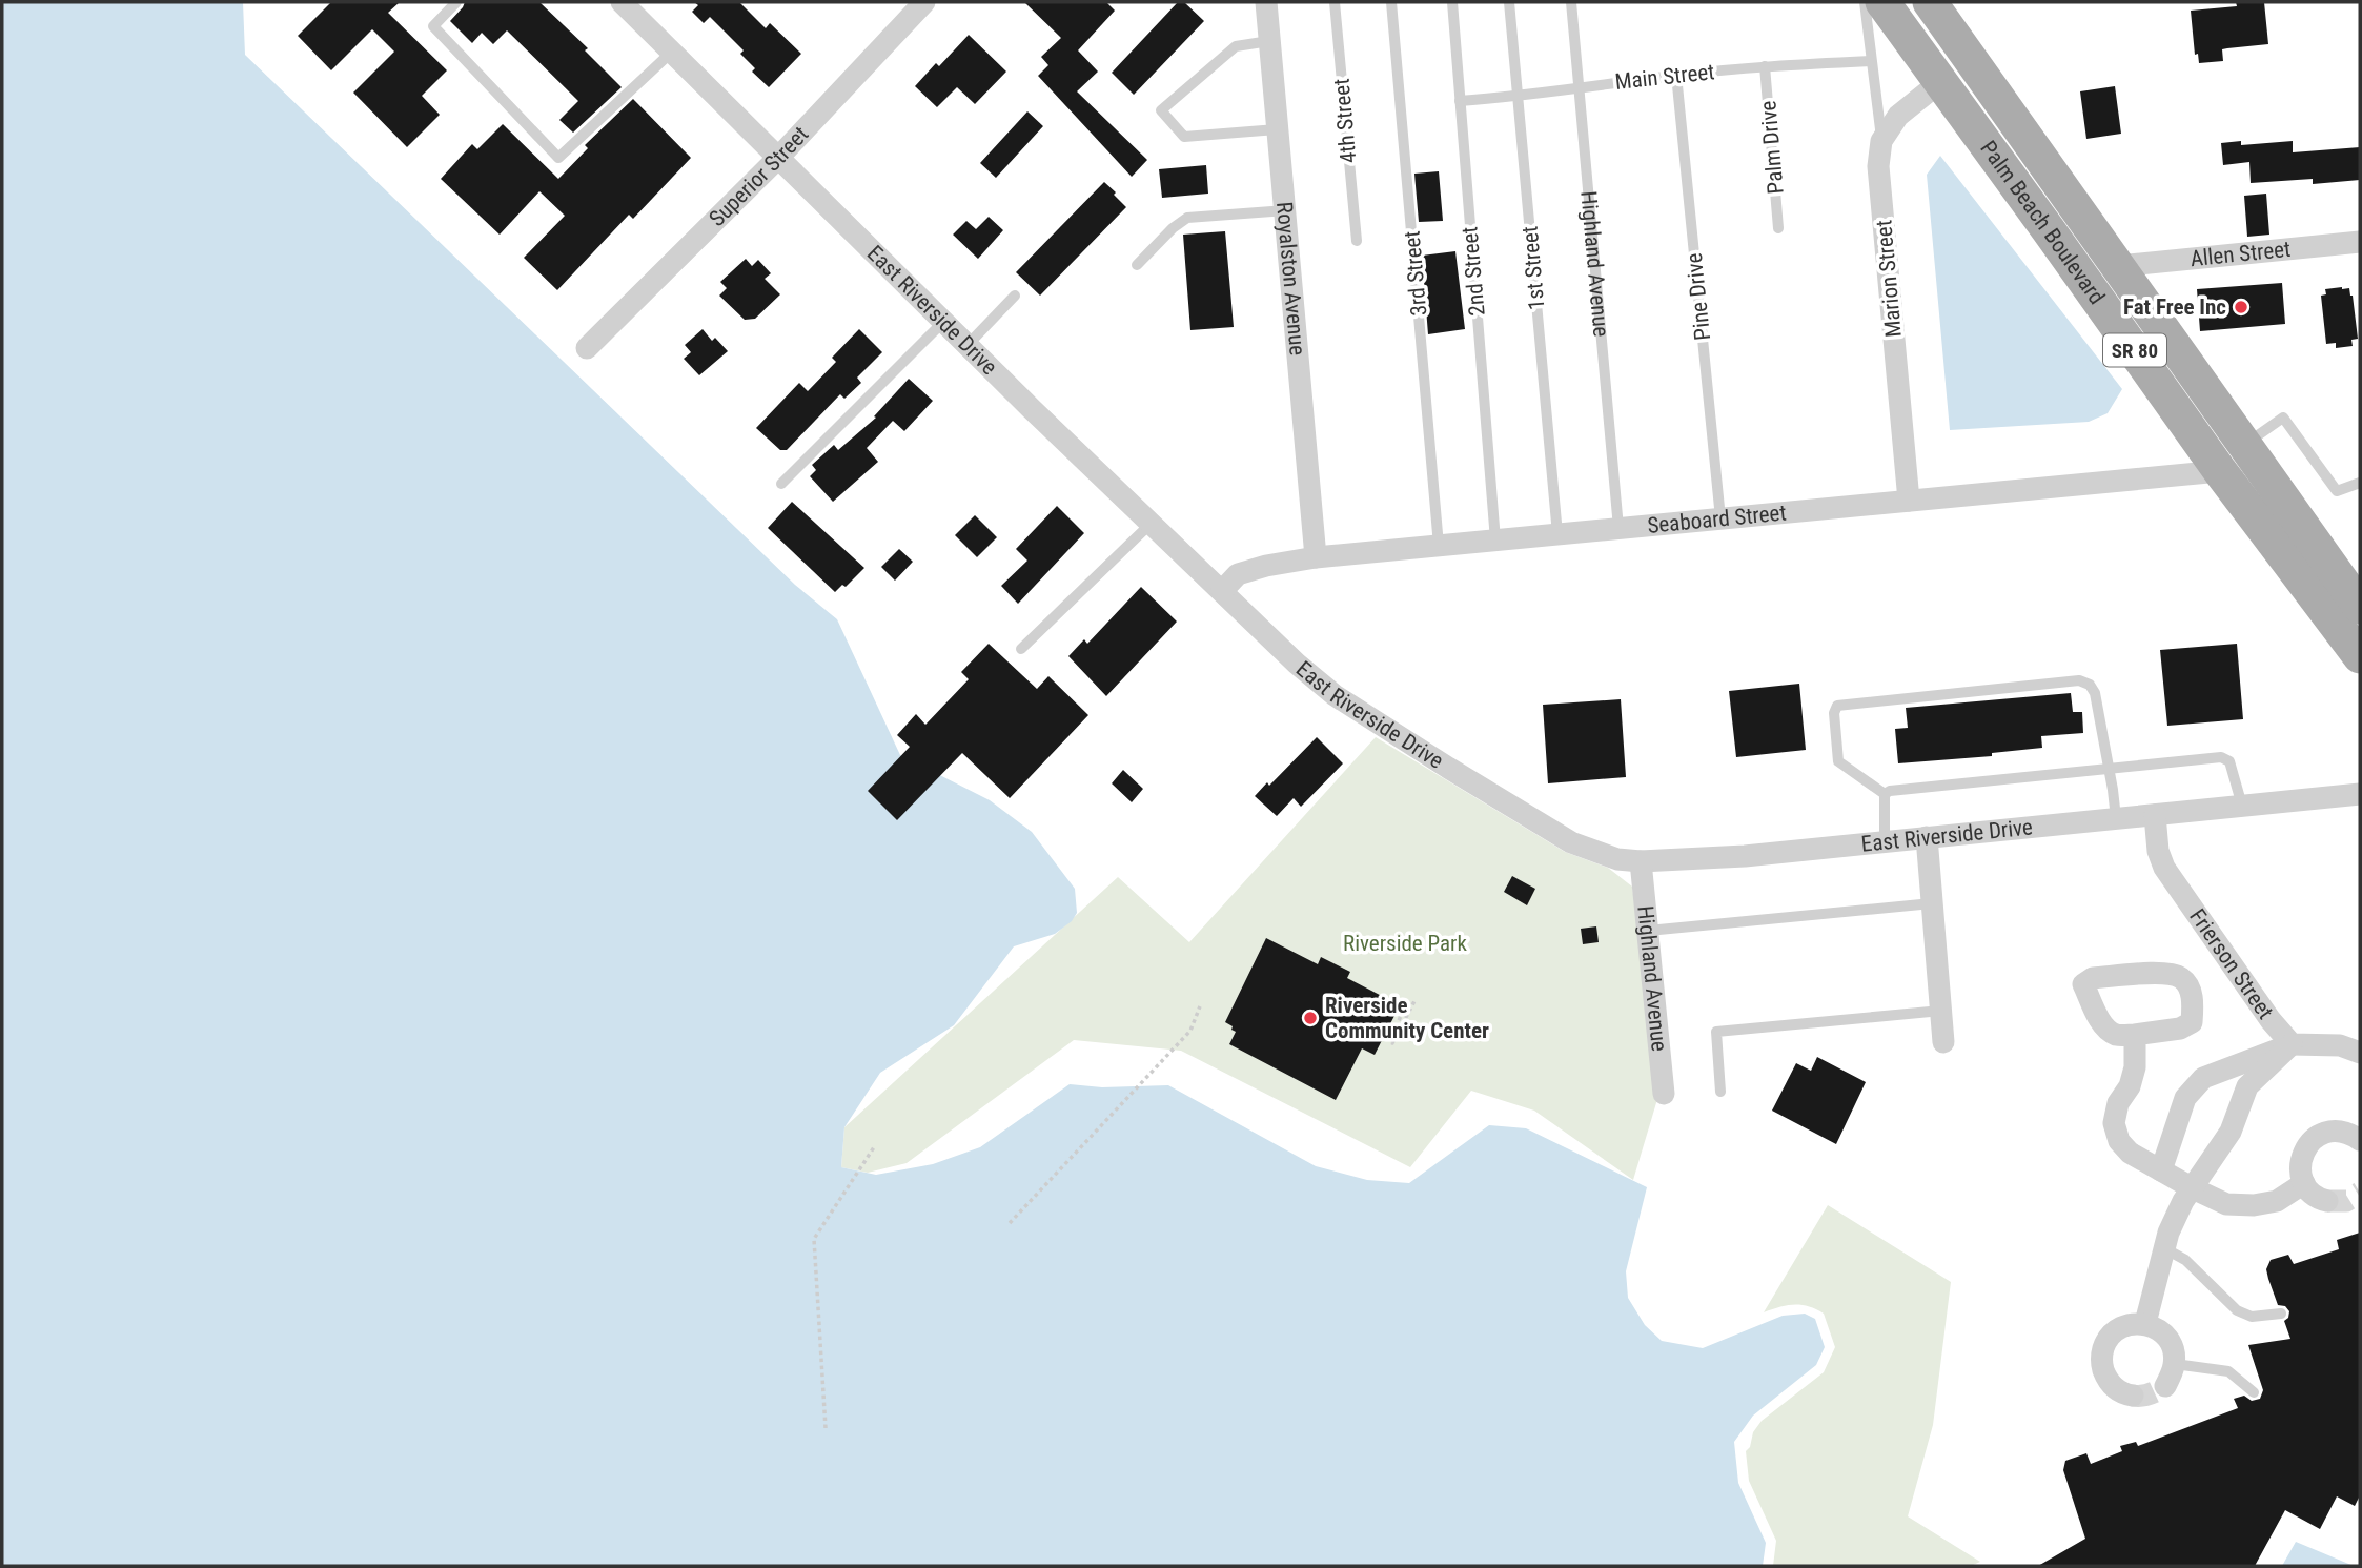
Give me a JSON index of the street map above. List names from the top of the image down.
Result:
{
  "streets": {
    "main road": ["Palm Beach Boulevard", "SR 80"],
    "street": [
      "Superior Street",
      "Allen Street",
      "Highland Avenue",
      "Marion Street",
      "Royalston Avenue",
      "East Riverside Drive",
      "Seaboard Street",
      "Frierson Street"
    ],
    "lane": [
      "Main Street",
      "4th Street",
      "Palm Drive",
      "1st Street",
      "2nd Street",
      "3rd Street",
      "Pine Drive"
    ]
  },
  "crossings": [
    ["Main Street", "Palm Drive"],
    ["Main Street", "Highland Avenue"],
    ["Main Street", "1st Street"],
    ["Main Street", "2nd Street"],
    ["Main Street", "Pine Drive"],
    ["Superior Street", "East Riverside Drive"],
    ["Palm Beach Boulevard", "Allen Street"],
    ["Palm Beach Boulevard", "SR 80"],
    ["Palm Beach Boulevard", "Seaboard Street"],
    ["Highland Avenue", "East Riverside Drive"],
    ["Highland Avenue", "Seaboard Street"],
    ["1st Street", "Seaboard Street"],
    ["2nd Street", "Seaboard Street"],
    ["3rd Street", "Seaboard Street"],
    ["Marion Street", "Seaboard Street"],
    ["Royalston Avenue", "Seaboard Street"],
    ["Pine Drive", "Seaboard Street"],
    ["East Riverside Drive", "Seaboard Street"],
    ["East Riverside Drive", "Frierson Street"]
  ],
  "parks": ["Riverside Park"],
  "places": ["Fat Free Inc", "Riverside Community Center"]
}
